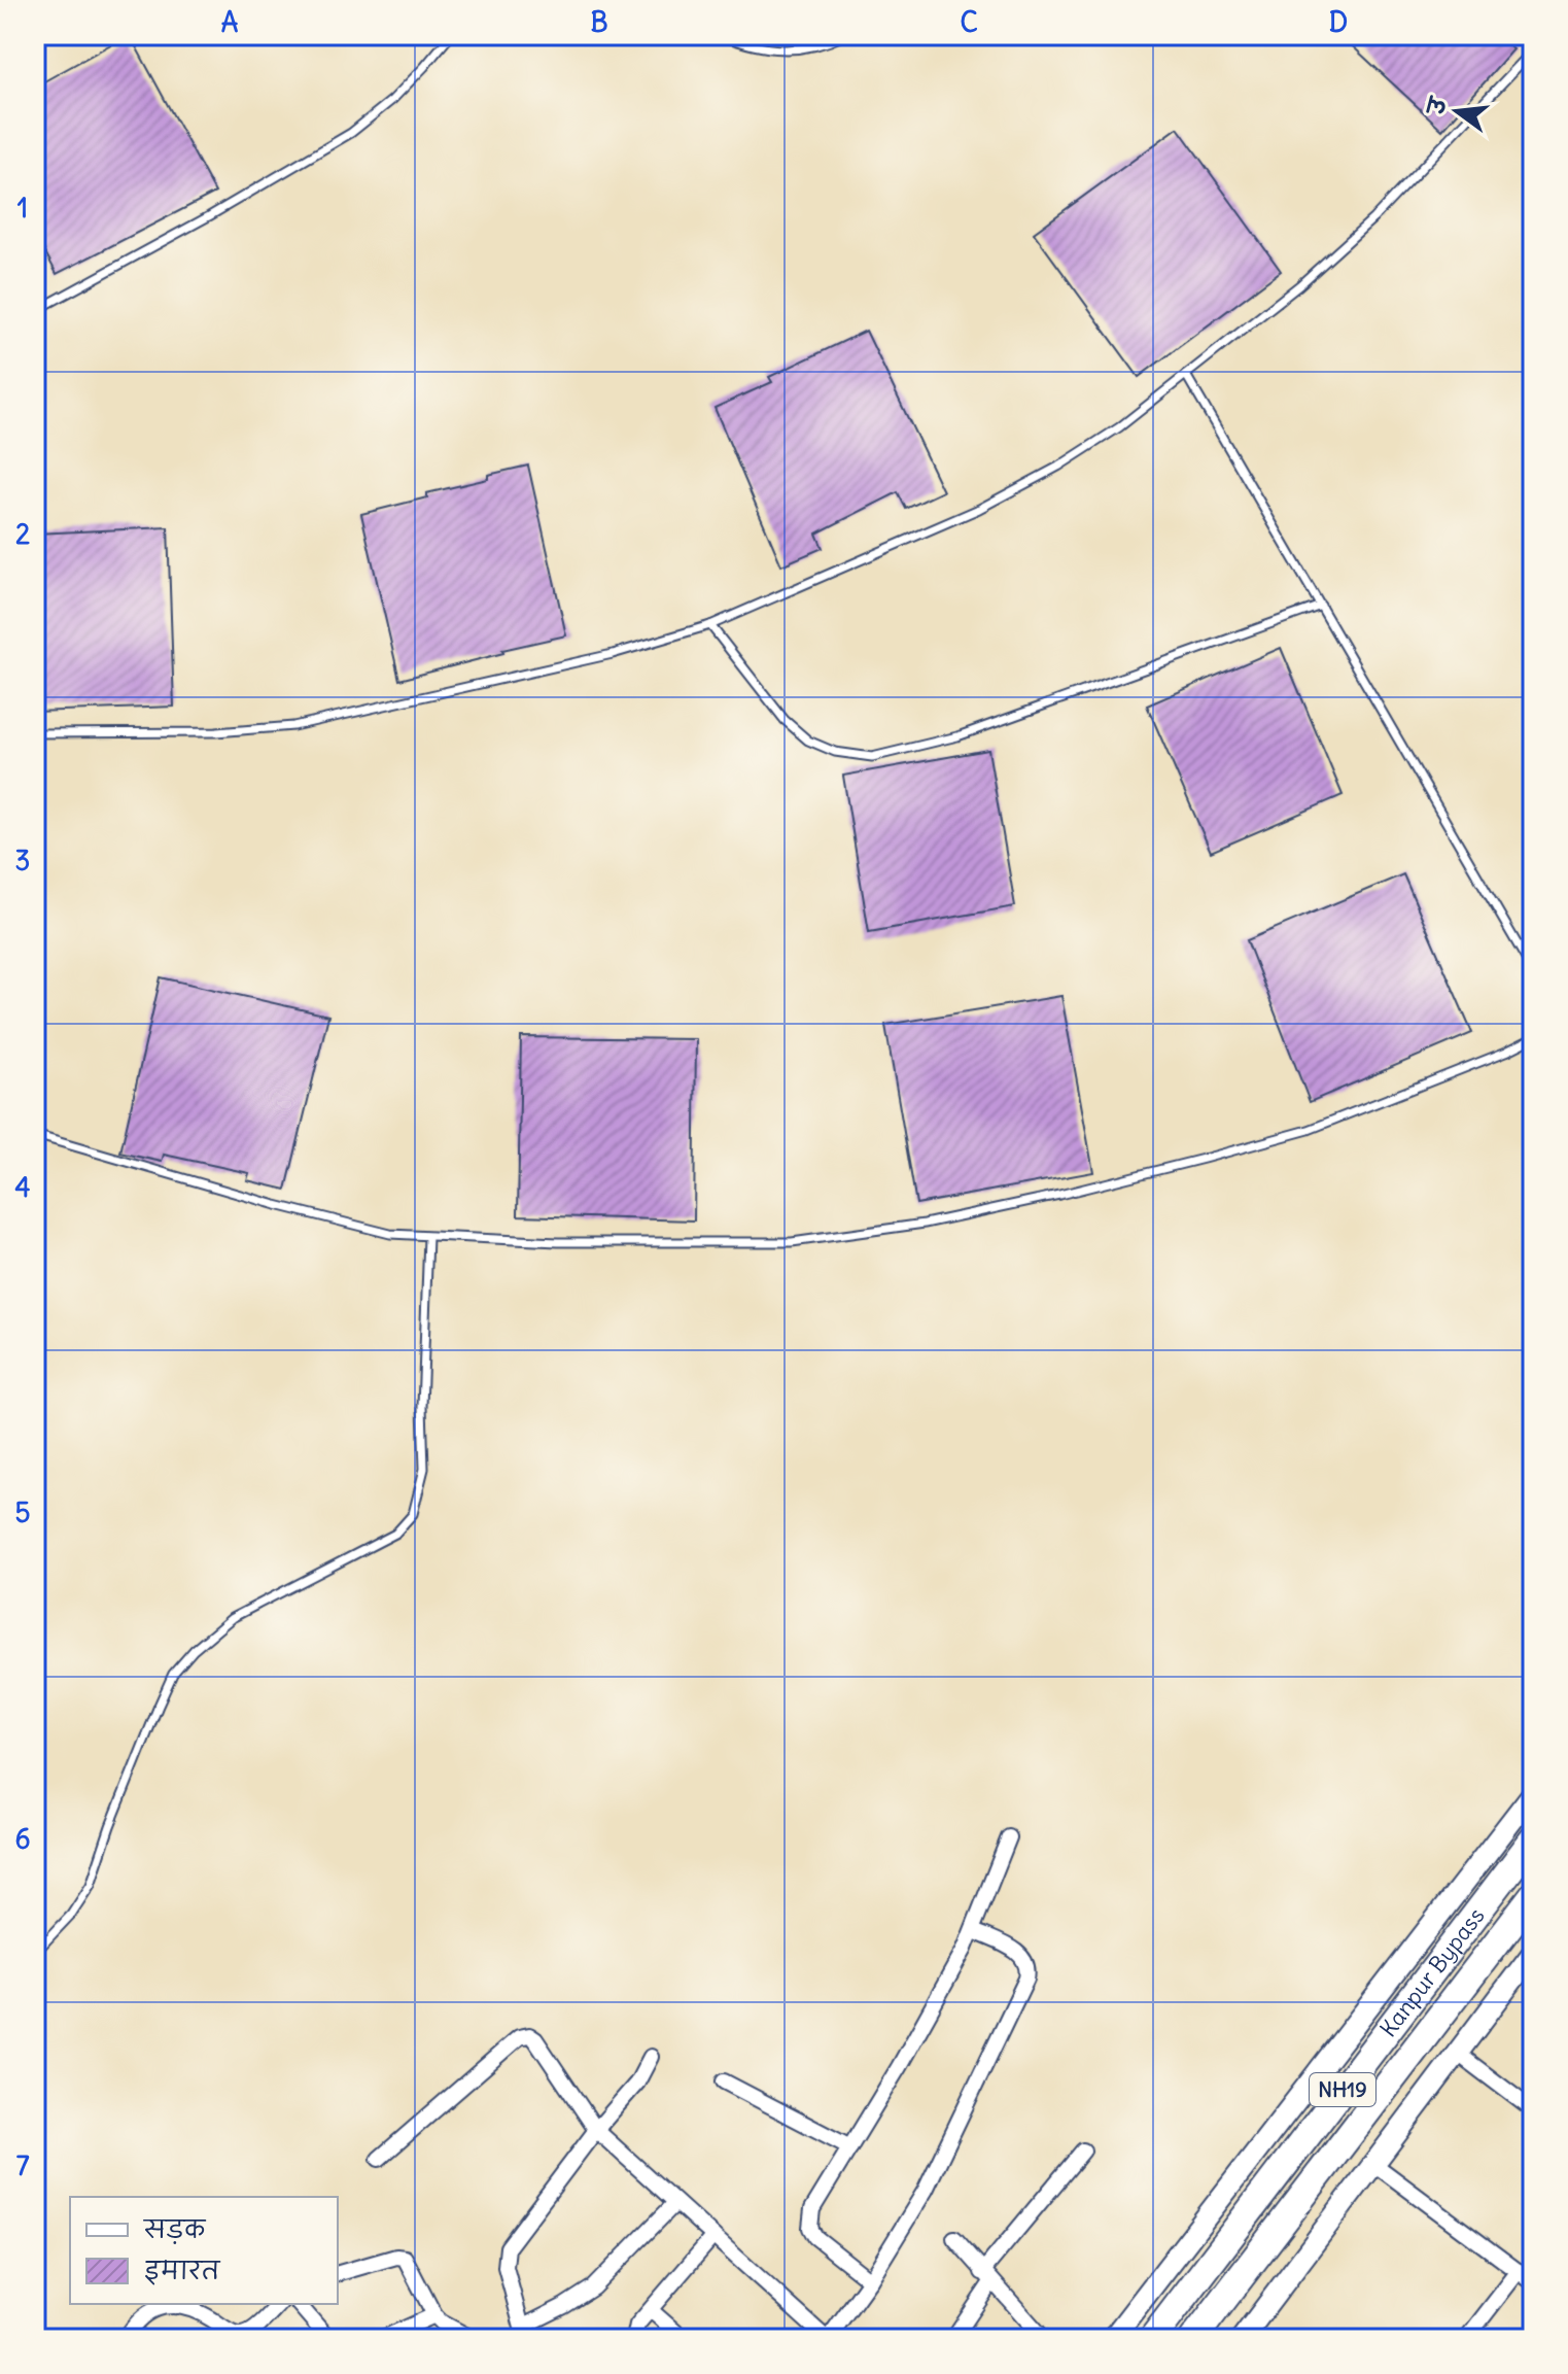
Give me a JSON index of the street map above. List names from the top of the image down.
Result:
{
  "streets": {
    "highway": ["Kanpur Bypass", "NH19"]
  },
  "legend": ["सड़क", "इमारत"],
  "north": "left",
  "grid": {
    "columns": [
      "A",
      "B",
      "C",
      "D"
    ],
    "rows": [
      "1",
      "2",
      "3",
      "4",
      "5",
      "6",
      "7"
    ]
  }
}
